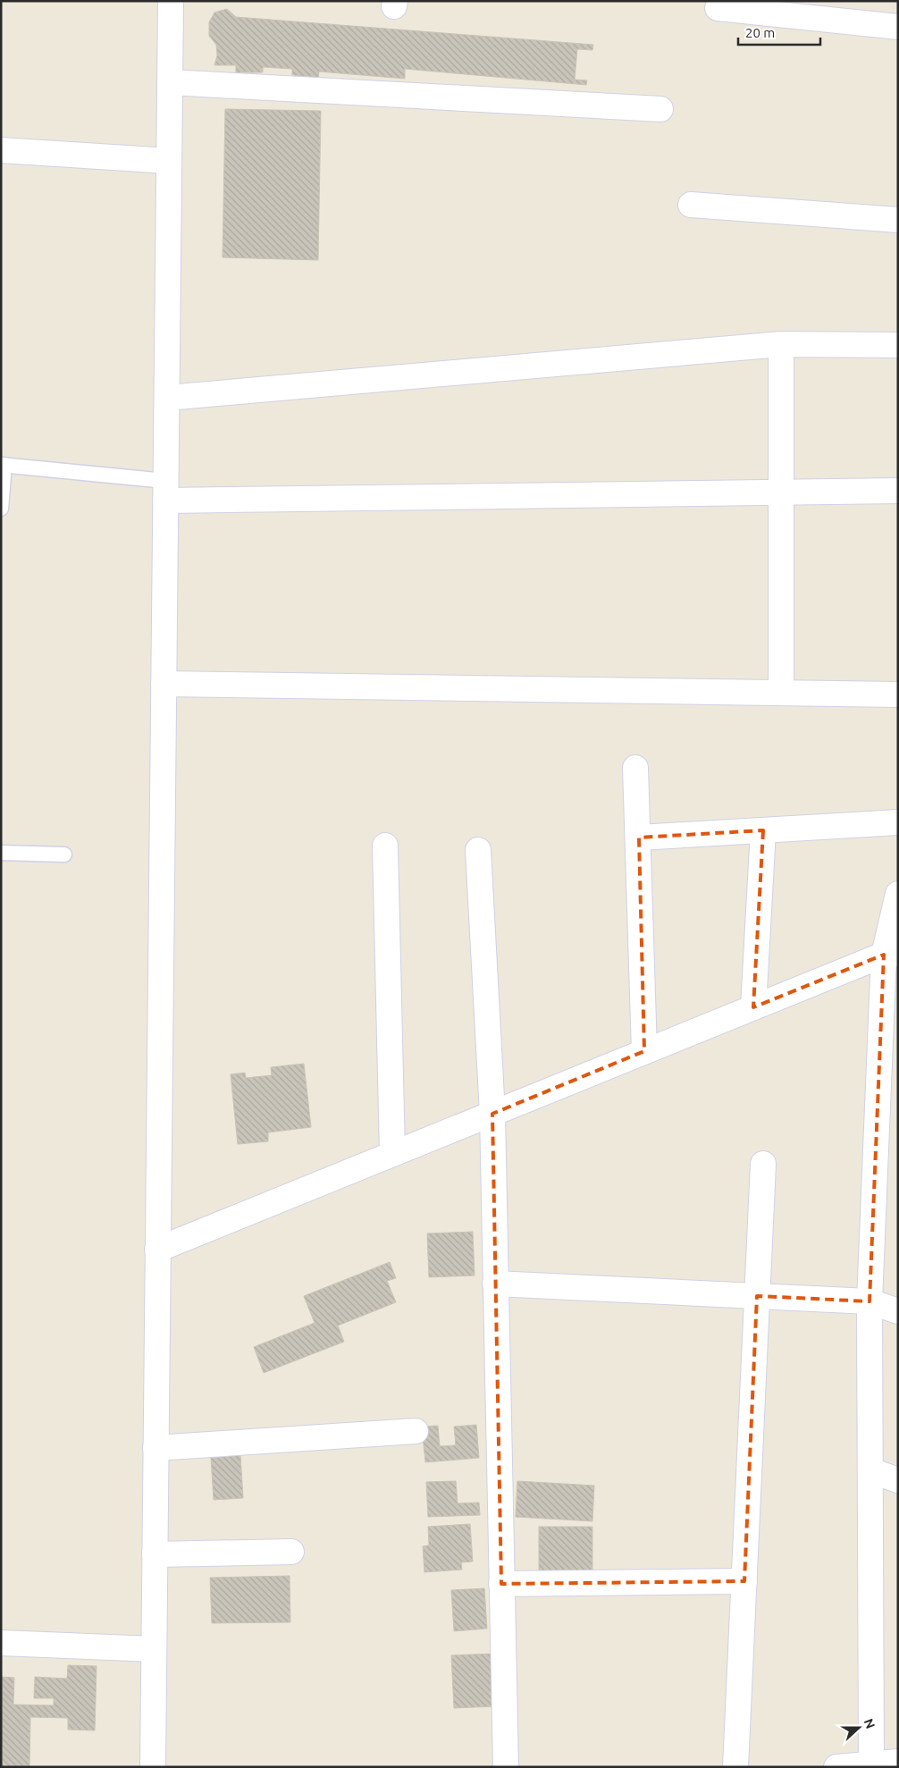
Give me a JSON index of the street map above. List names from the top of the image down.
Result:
{
  "scale_bar": "20 m",
  "north": "right"
}
